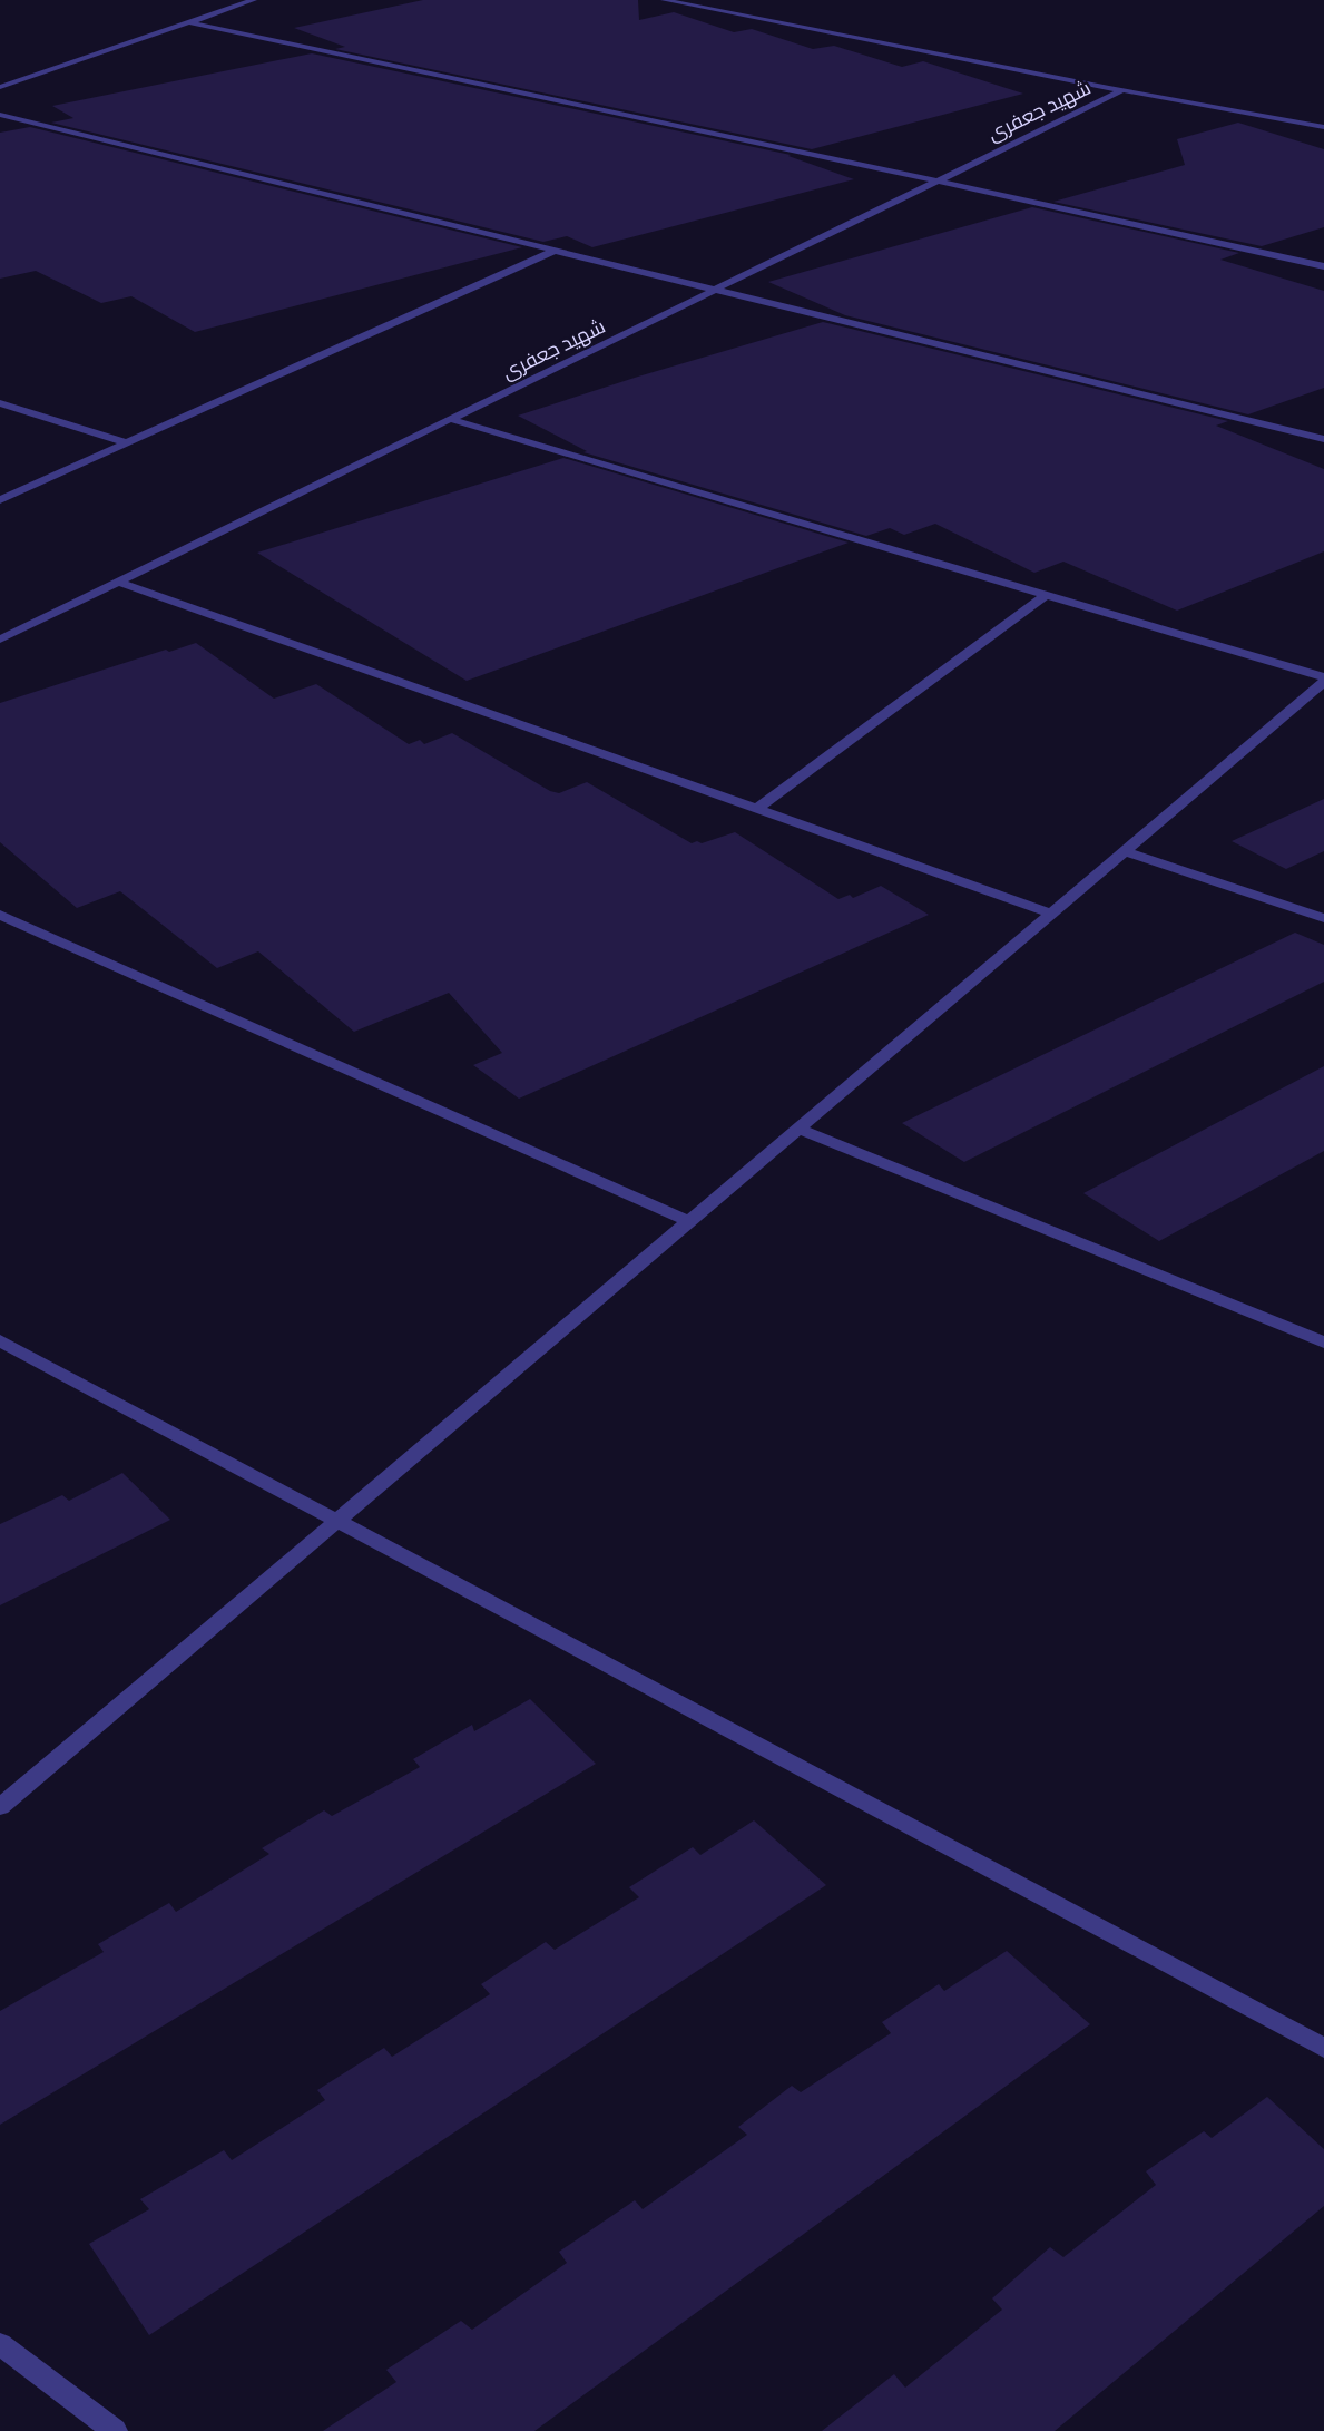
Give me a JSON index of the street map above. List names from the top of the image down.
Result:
{
  "streets": {
    "street": ["شهید جعفری"]
  }
}
